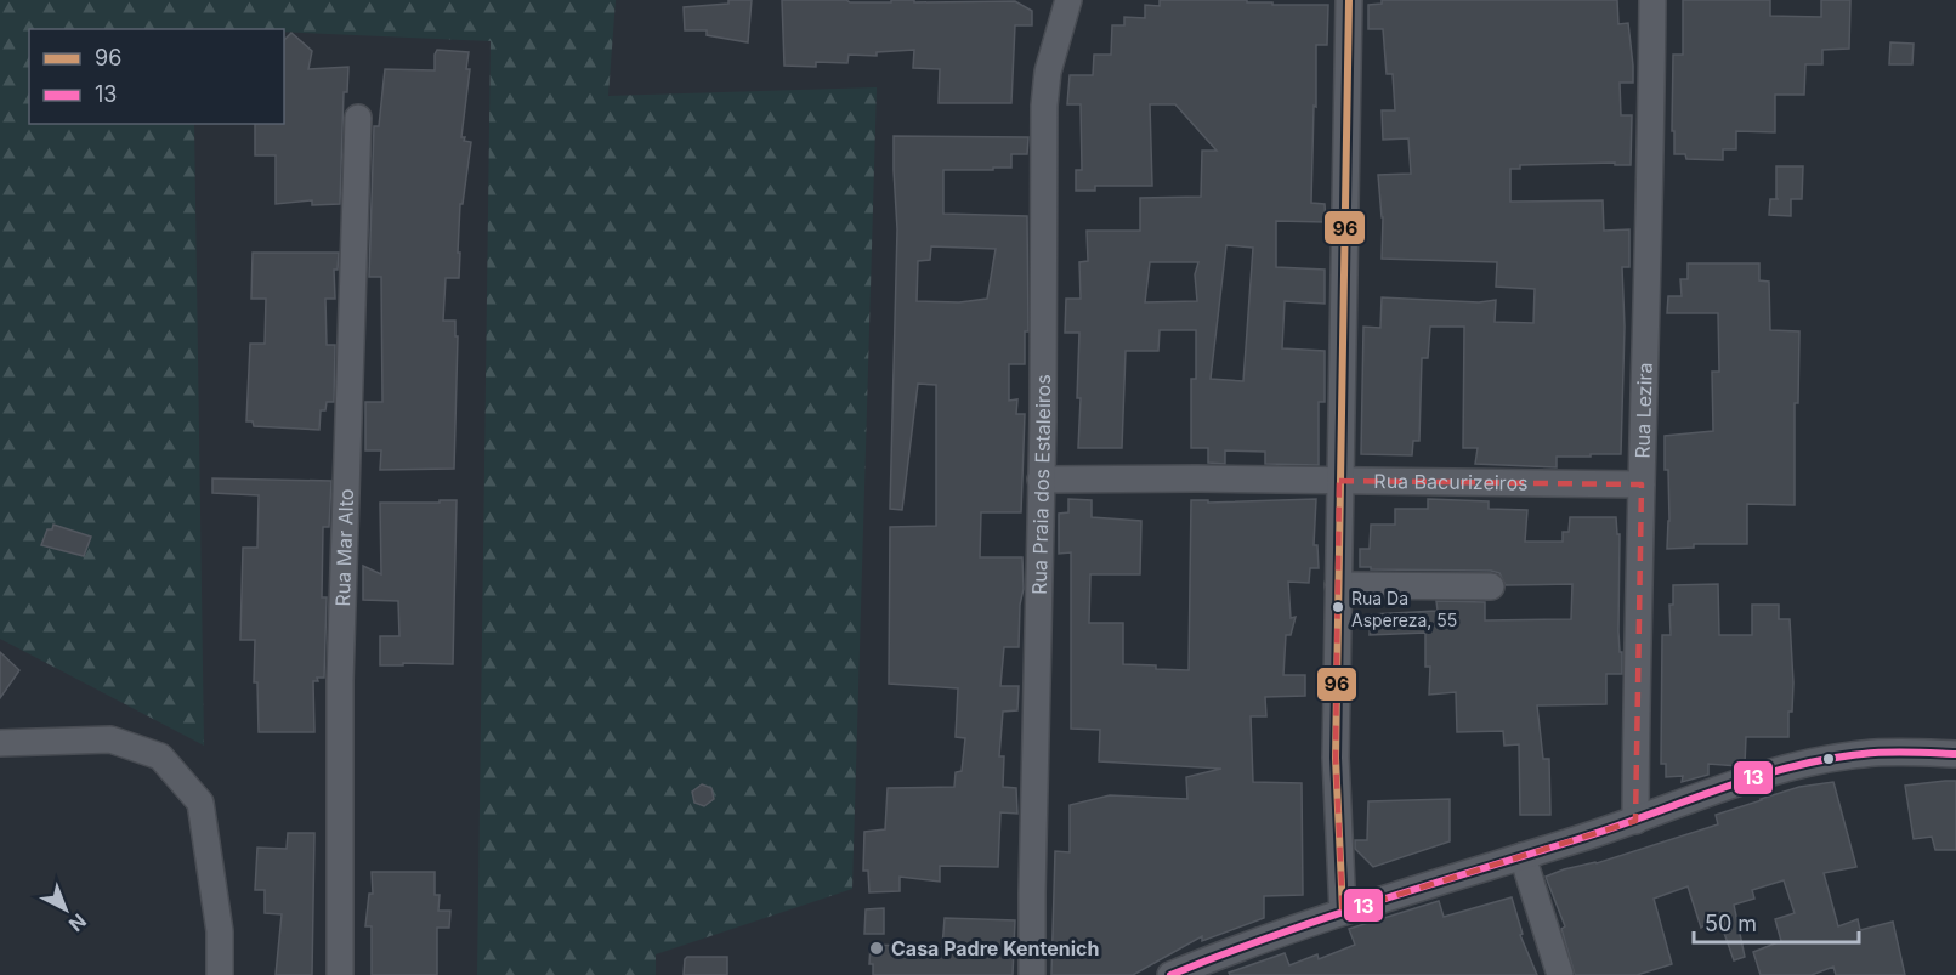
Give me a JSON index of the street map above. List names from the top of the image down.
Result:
{
  "streets": {
    "street": [
      "Rua Lezira",
      "Rua Bacurizeiros",
      "Rua Praia dos Estaleiros",
      "Rua Mar Alto"
    ]
  },
  "crossings": [
    ["Rua Lezira", "Rua Bacurizeiros"],
    ["Rua Bacurizeiros", "Rua Praia dos Estaleiros"]
  ],
  "places": ["Rua Da Aspereza, 55", "Casa Padre Kentenich"],
  "lines": ["transit line 96", "transit line 13"],
  "legend": ["96", "13"],
  "scale_bar": "50 m",
  "north": "bottom right"
}
